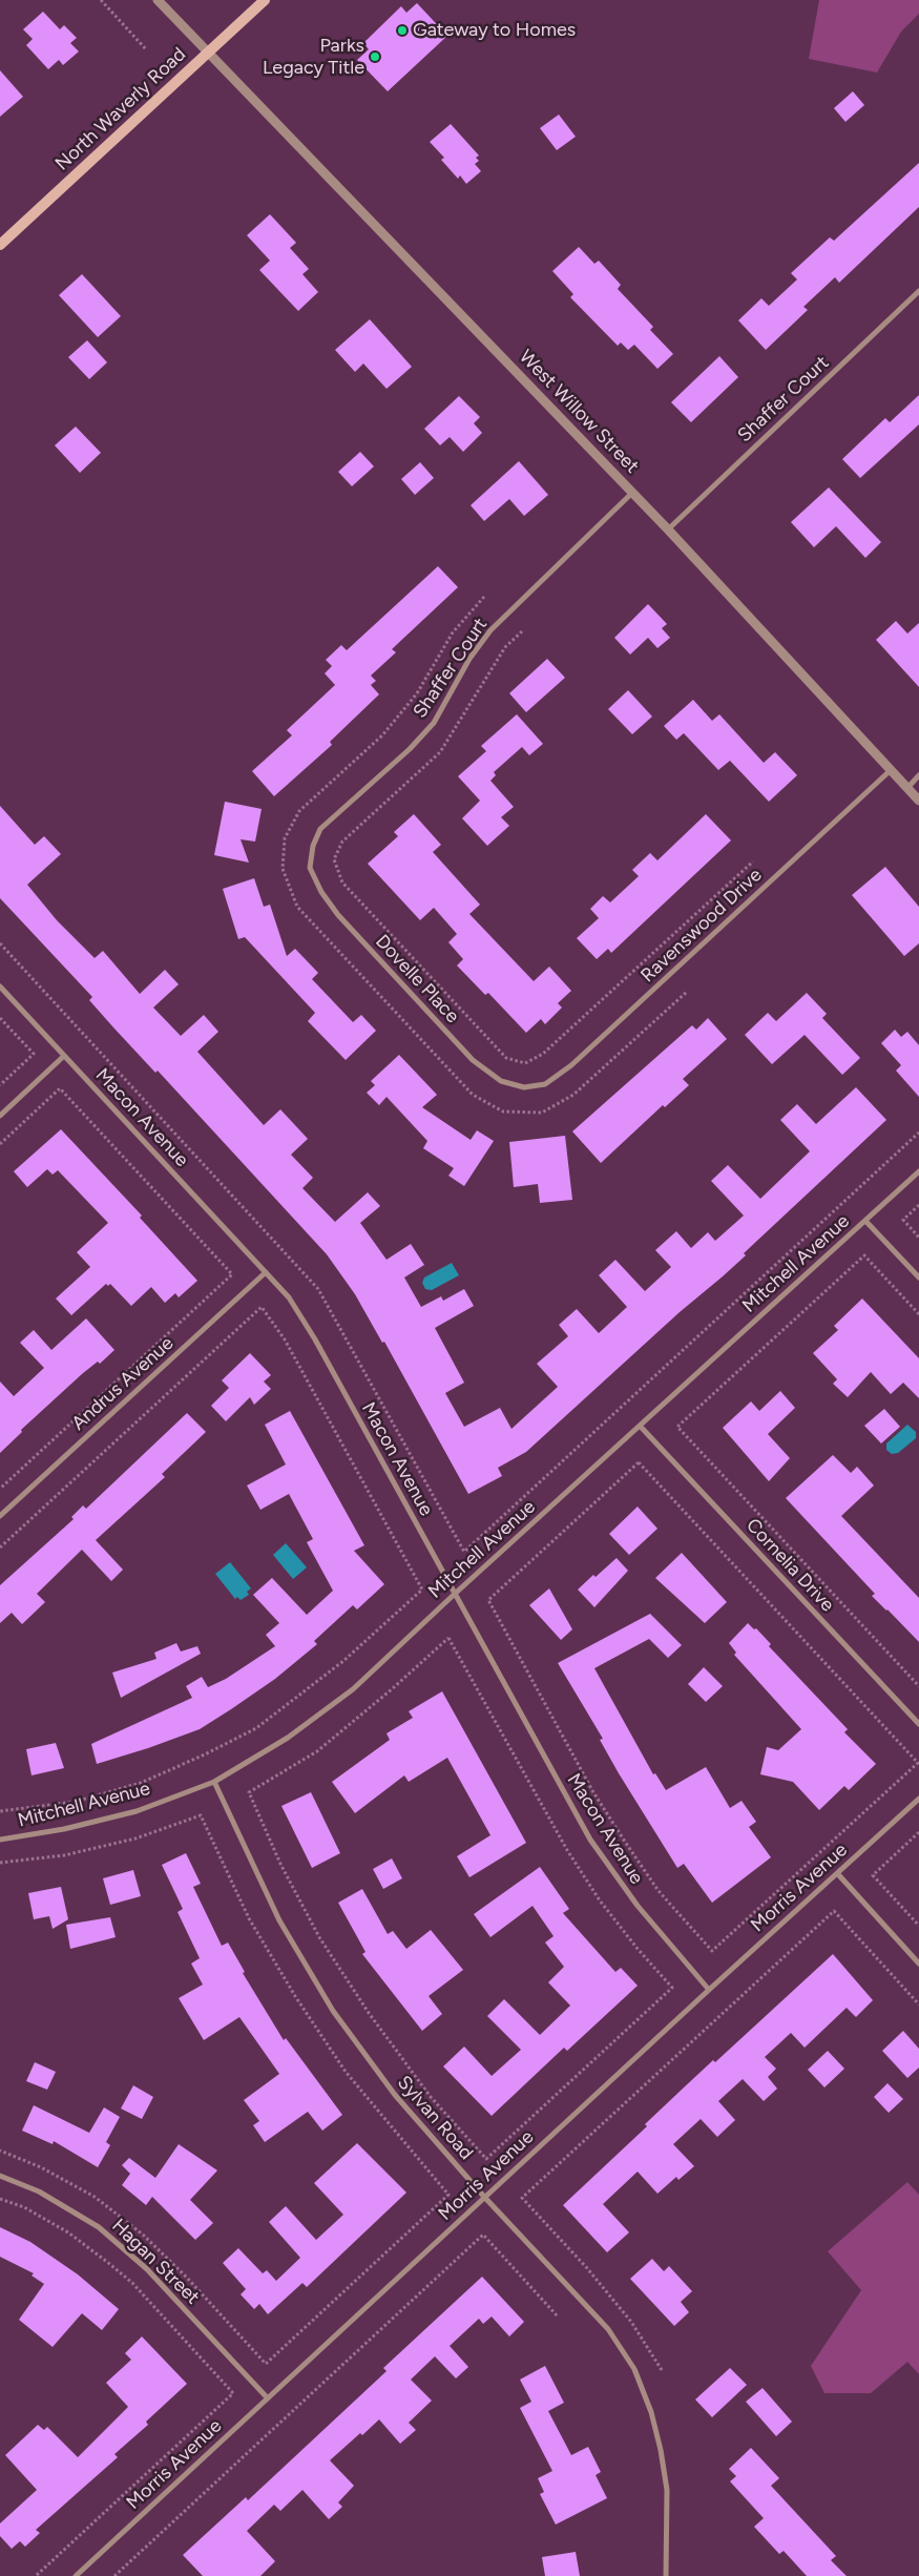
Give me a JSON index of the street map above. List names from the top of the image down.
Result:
{
  "streets": {
    "main road": ["North Waverly Road"],
    "street": [
      "Shaffer Court",
      "West Willow Street",
      "Ravenswood Drive",
      "Dovelle Place",
      "Macon Avenue",
      "Mitchell Avenue",
      "Andrus Avenue",
      "Cornelia Drive",
      "Morris Avenue",
      "Sylvan Road",
      "Hagan Street"
    ]
  },
  "crossings": [
    ["North Waverly Road", "West Willow Street"],
    ["Shaffer Court", "West Willow Street"],
    ["Shaffer Court", "Dovelle Place"],
    ["West Willow Street", "Ravenswood Drive"],
    ["Ravenswood Drive", "Dovelle Place"],
    ["Macon Avenue", "Mitchell Avenue"],
    ["Macon Avenue", "Andrus Avenue"],
    ["Macon Avenue", "Morris Avenue"],
    ["Mitchell Avenue", "Cornelia Drive"],
    ["Mitchell Avenue", "Sylvan Road"],
    ["Morris Avenue", "Sylvan Road"],
    ["Morris Avenue", "Hagan Street"]
  ],
  "places": ["Gateway to Homes", "Parks Legacy Title"]
}
